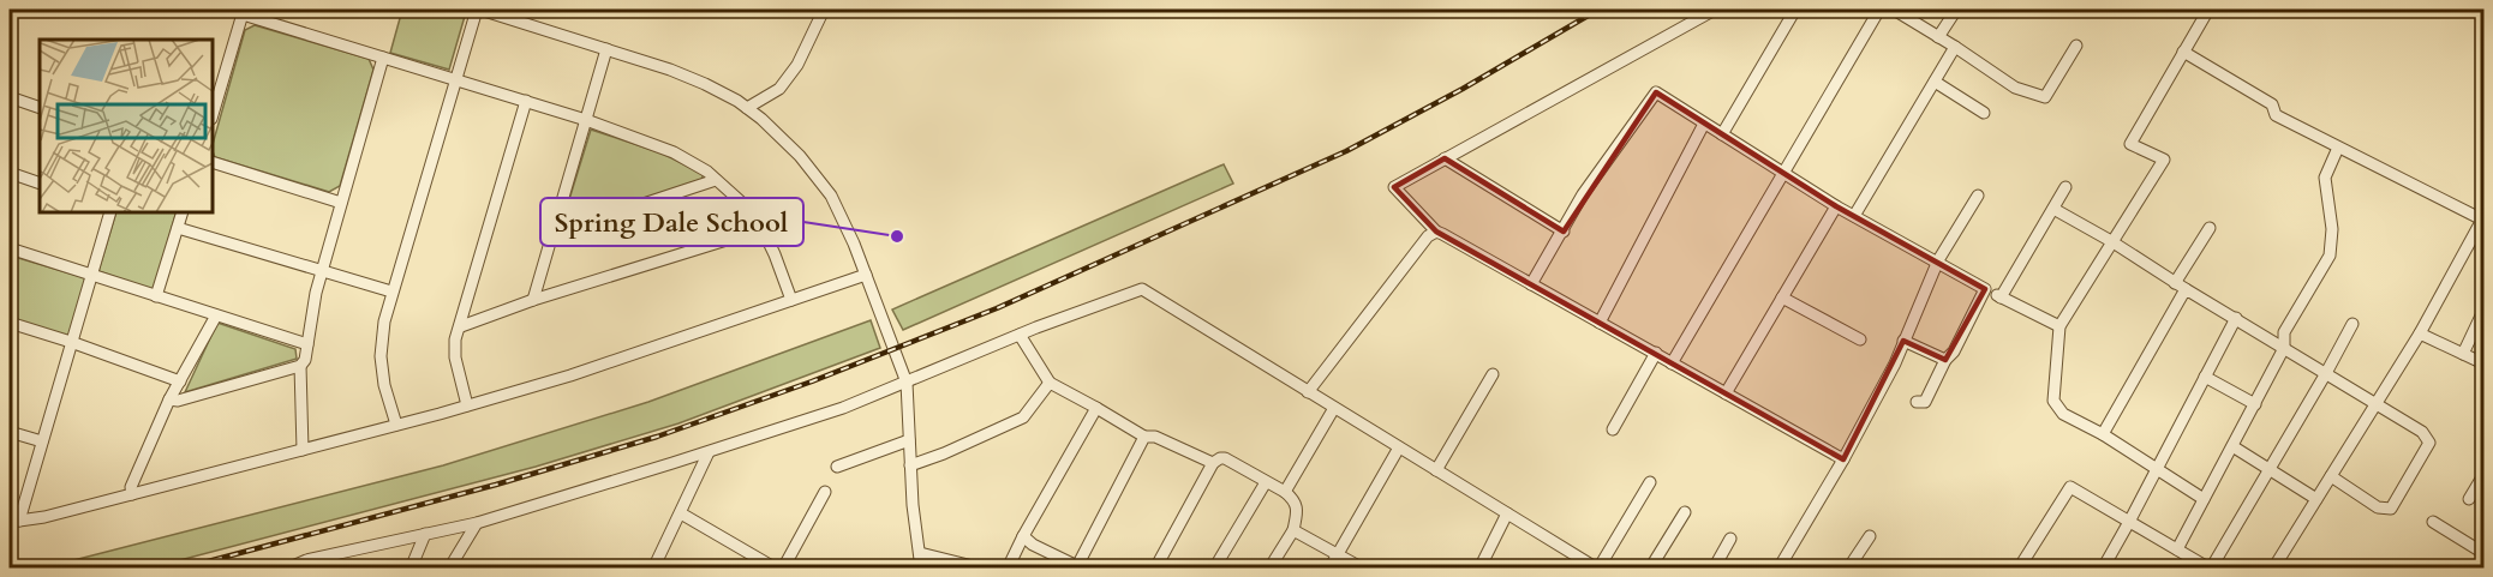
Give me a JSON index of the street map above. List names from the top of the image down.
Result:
{
  "places": ["Spring Dale School"]
}
